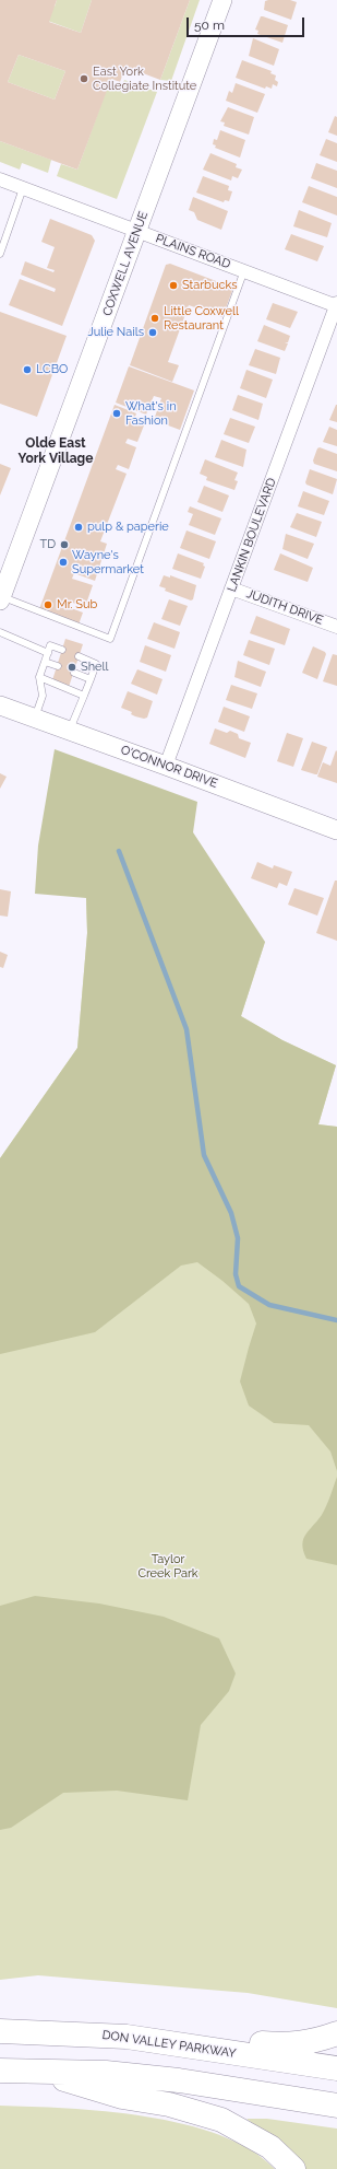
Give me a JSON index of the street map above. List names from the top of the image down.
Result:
{
  "streets": {
    "highway": ["DON VALLEY PARKWAY"],
    "main road": ["COXWELL AVENUE", "O'CONNOR DRIVE"],
    "street": ["PLAINS ROAD", "LANKIN BOULEVARD", "JUDITH DRIVE"]
  },
  "crossings": [
    ["PLAINS ROAD", "COXWELL AVENUE"],
    ["PLAINS ROAD", "LANKIN BOULEVARD"],
    ["LANKIN BOULEVARD", "JUDITH DRIVE"],
    ["LANKIN BOULEVARD", "O'CONNOR DRIVE"]
  ],
  "districts": ["Olde East York Village"],
  "parks": ["Taylor Creek Park"],
  "places": [
    "East York Collegiate Institute",
    "Starbucks",
    "Little Coxwell Restaurant",
    "Julie Nails",
    "LCBO",
    "What's in Fashion",
    "pulp & paperie",
    "TD",
    "Wayne's Supermarket",
    "Mr. Sub",
    "Shell"
  ],
  "scale_bar": "50 m"
}
